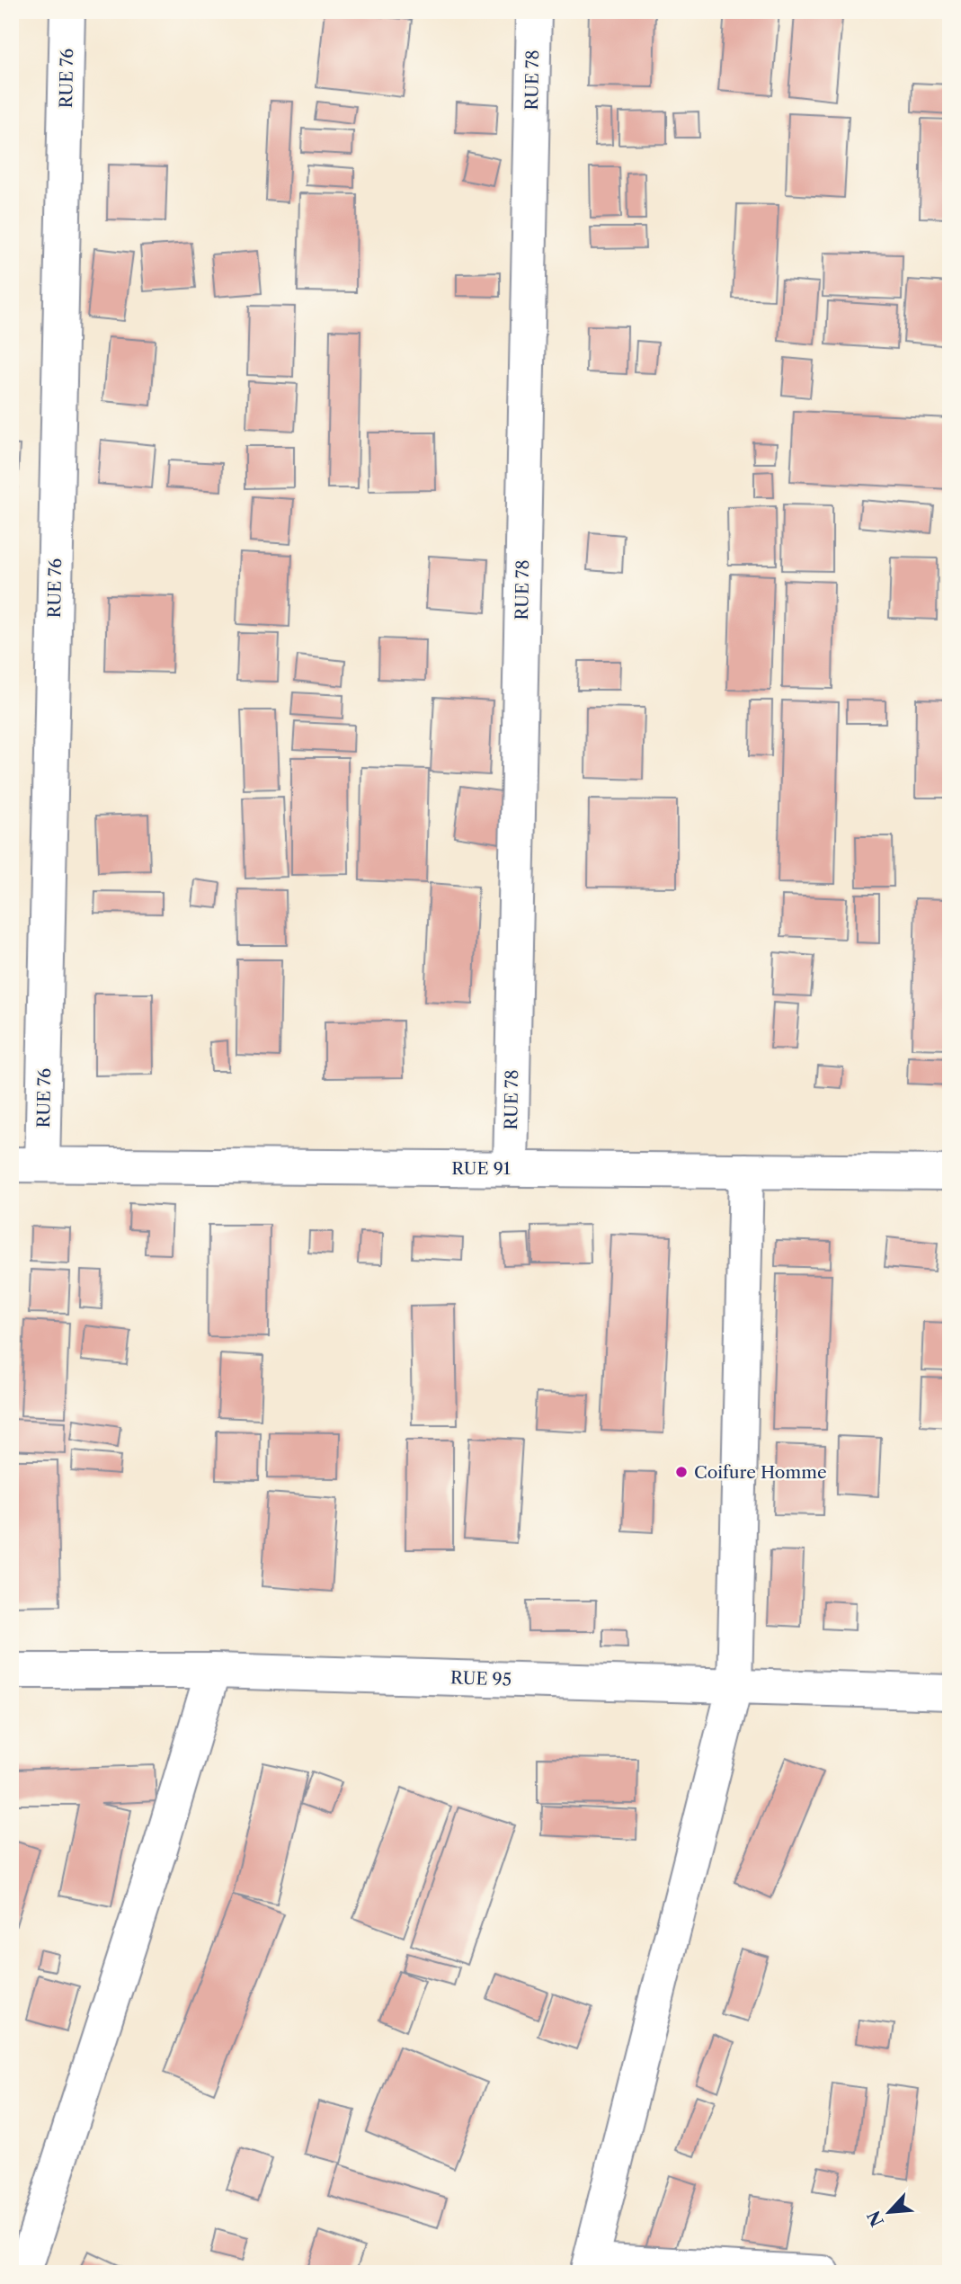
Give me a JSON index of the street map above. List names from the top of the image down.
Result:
{
  "streets": {
    "street": [
      "RUE 76",
      "RUE 78",
      "RUE 91",
      "RUE 95"
    ]
  },
  "crossings": [
    ["RUE 76", "RUE 91"],
    ["RUE 78", "RUE 91"]
  ],
  "places": ["Coifure Homme"],
  "north": "bottom left"
}
